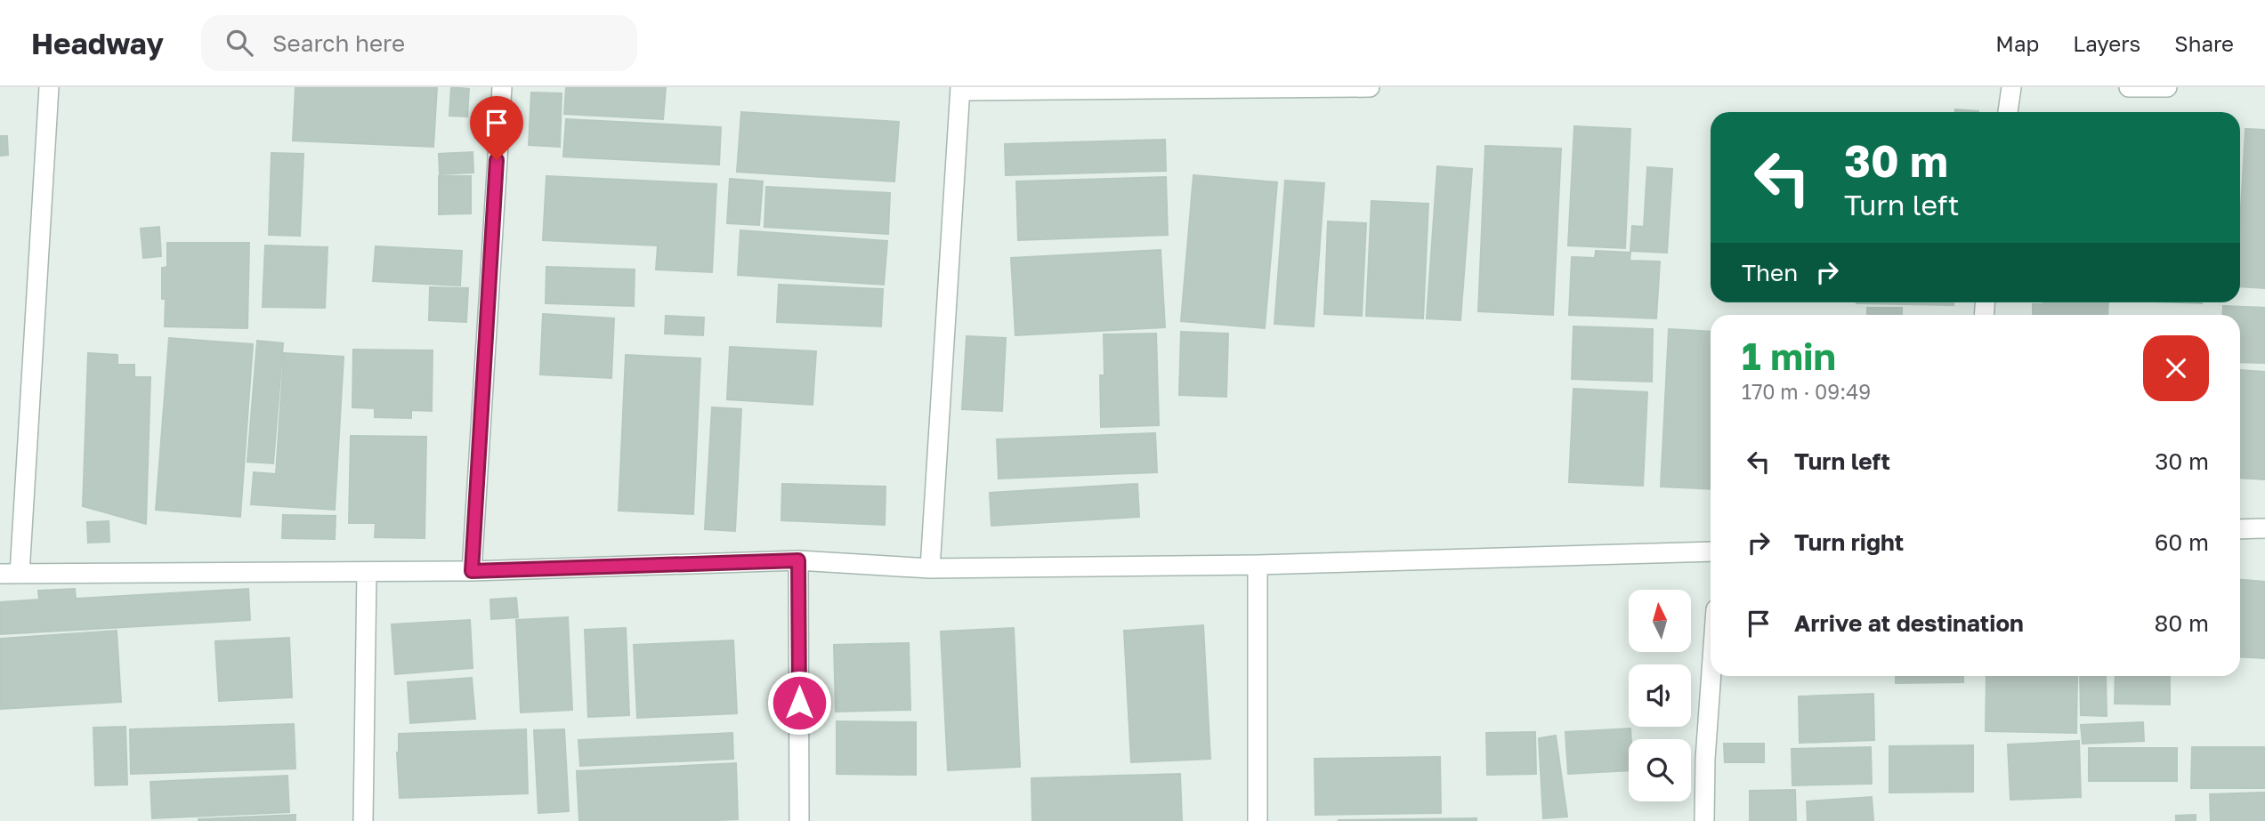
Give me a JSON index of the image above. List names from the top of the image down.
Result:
{
  "north": "top",
  "page": {
    "header": "Headway",
    "search": "Search here",
    "nav": ["Map", "Layers", "Share"],
    "turn": ["30 m", "Turn left"],
    "then": "Then",
    "heading": ["1 min", "170 m · 09:49"],
    "list": [
      {
        "name": "Turn left",
        "value": "30 m"
      },
      {
        "name": "Turn right",
        "value": "60 m"
      },
      {
        "name": "Arrive at destination",
        "value": "80 m"
      }
    ]
  }
}
